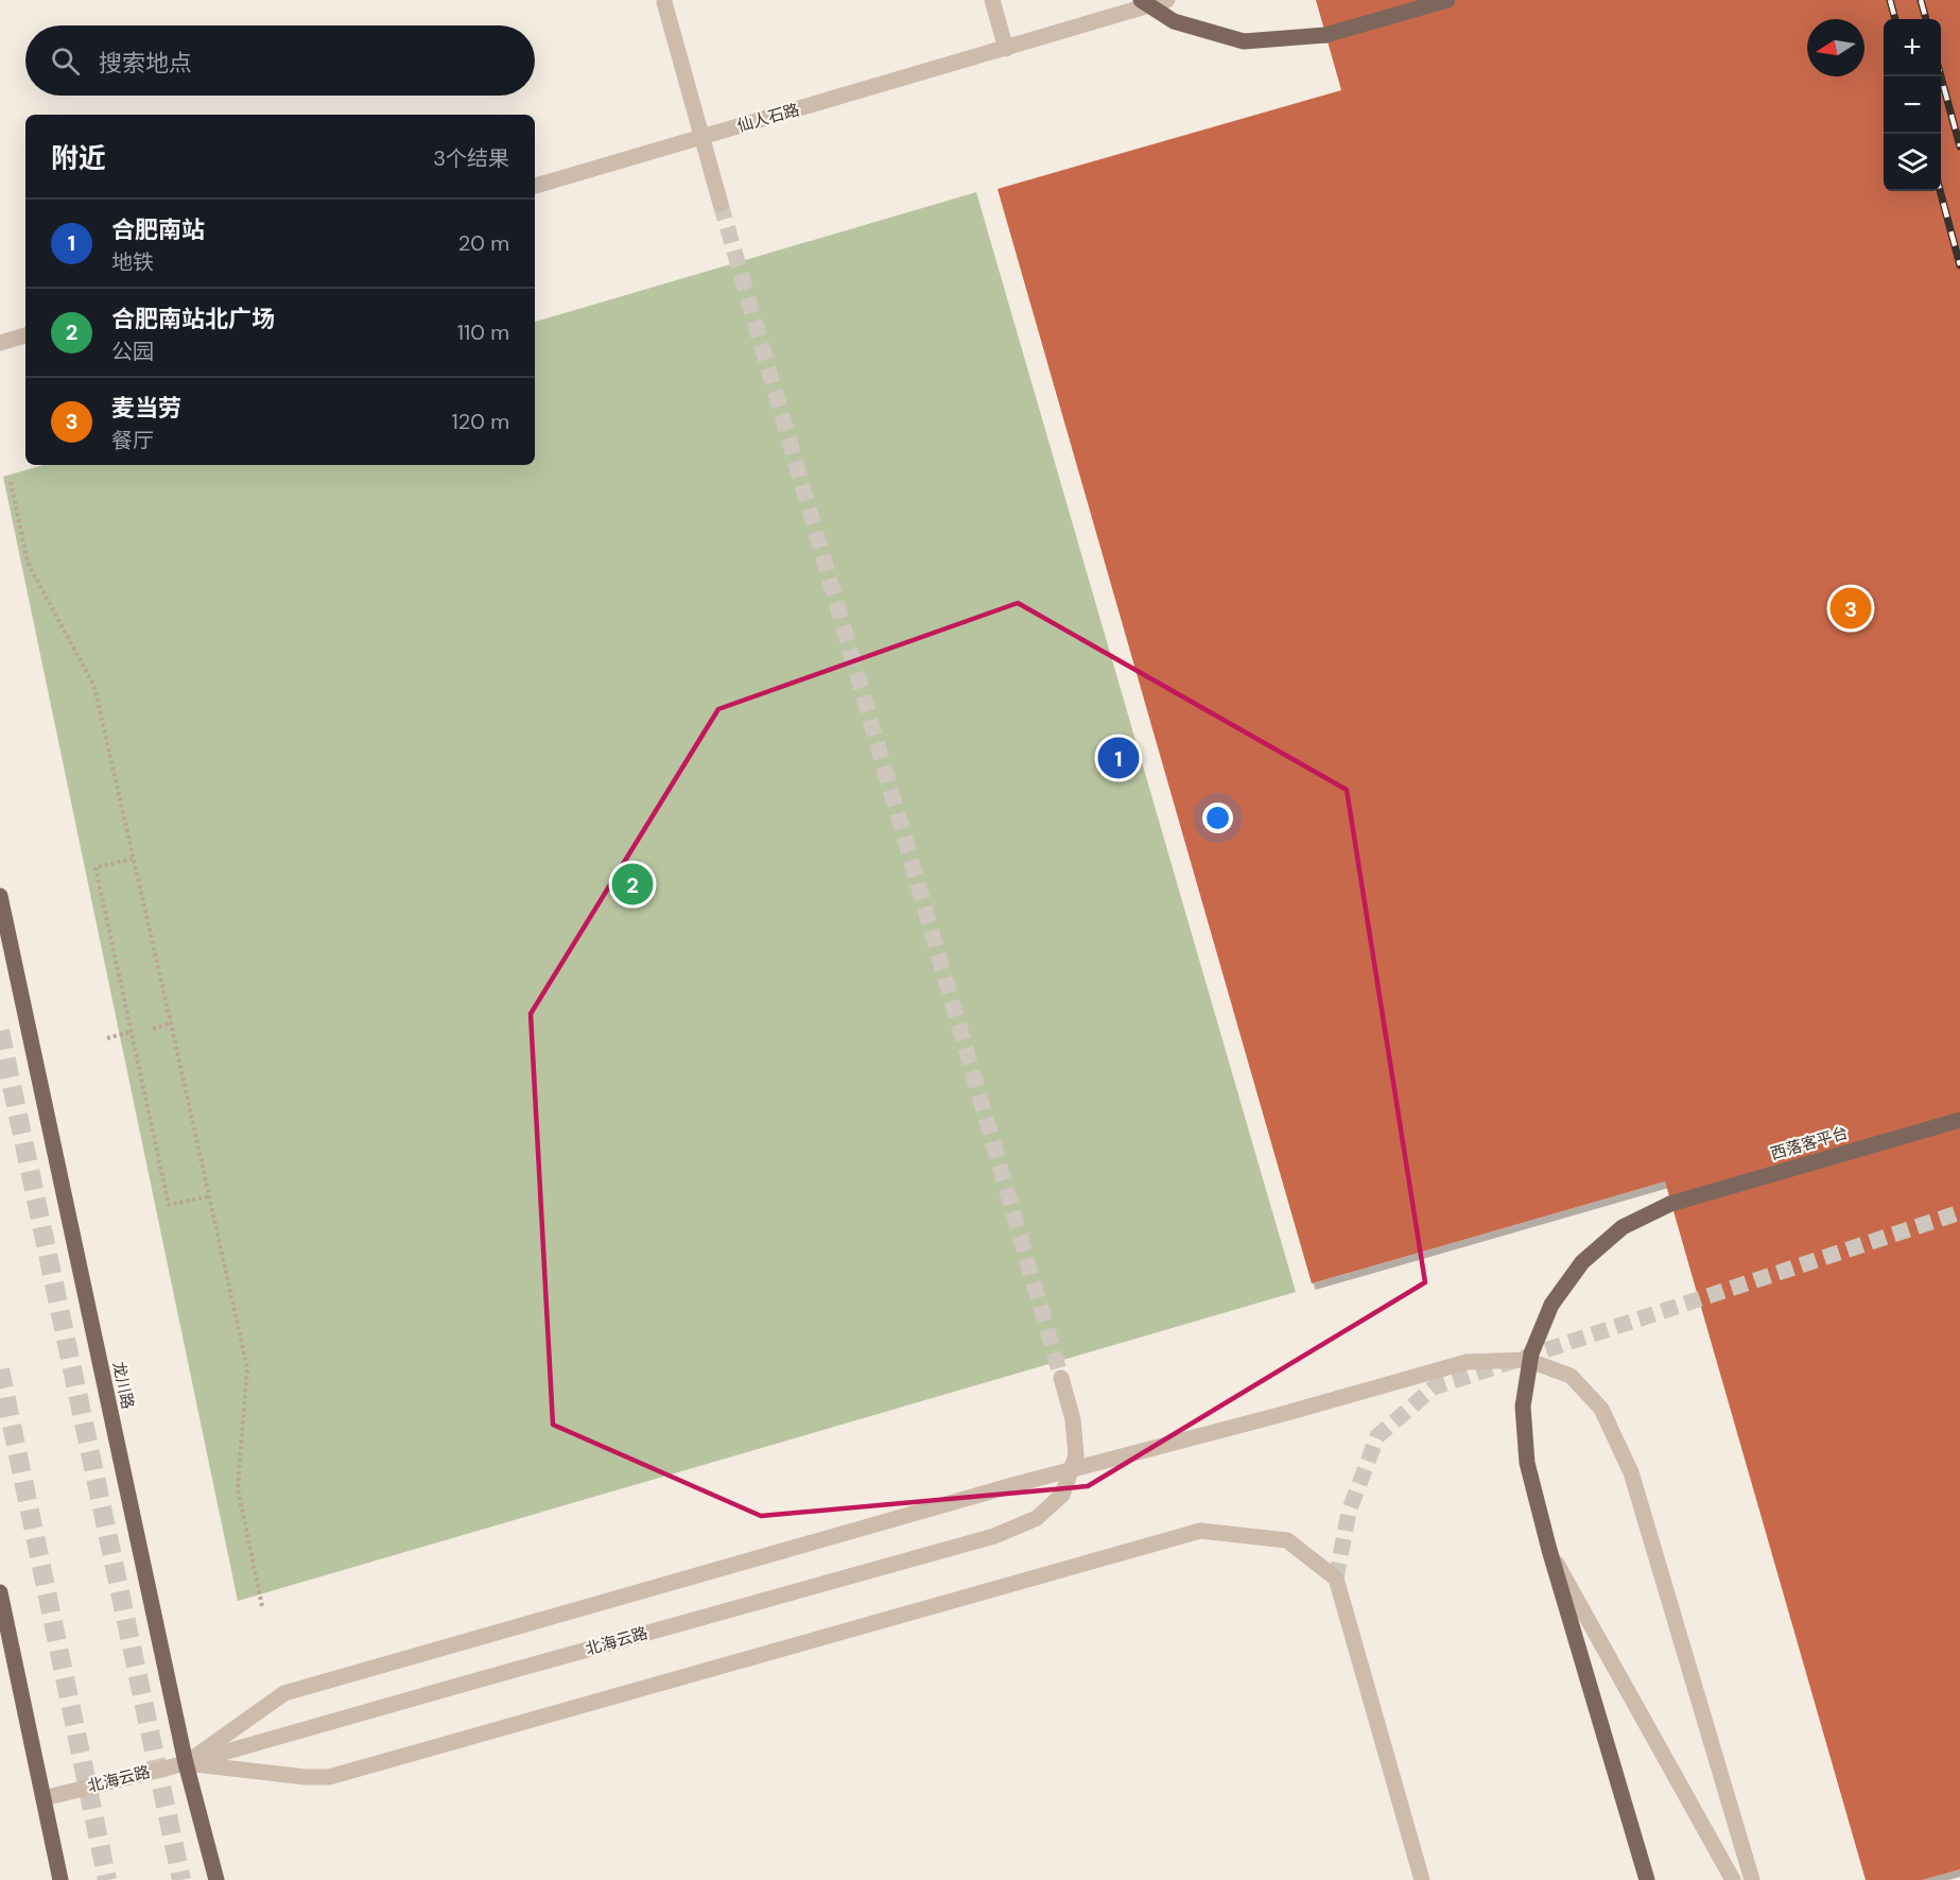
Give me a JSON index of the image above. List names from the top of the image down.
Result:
{
  "streets": {
    "main road": ["西落客平台", "龙川路"],
    "street": ["仙人石路", "北海云路"]
  },
  "crossings": [
    ["龙川路", "北海云路"]
  ],
  "north": "left",
  "page": {
    "map_buttons": ["+", "−"],
    "search": "搜索地点",
    "heading": ["附近", "3个结果"],
    "list": [
      {
        "mark": "1",
        "name": "合肥南站",
        "note": "地铁",
        "value": "20 m"
      },
      {
        "mark": "2",
        "name": "合肥南站北广场",
        "note": "公园",
        "value": "110 m"
      },
      {
        "mark": "3",
        "name": "麦当劳",
        "note": "餐厅",
        "value": "120 m"
      }
    ],
    "pins": ["3", "1", "2"]
  }
}
